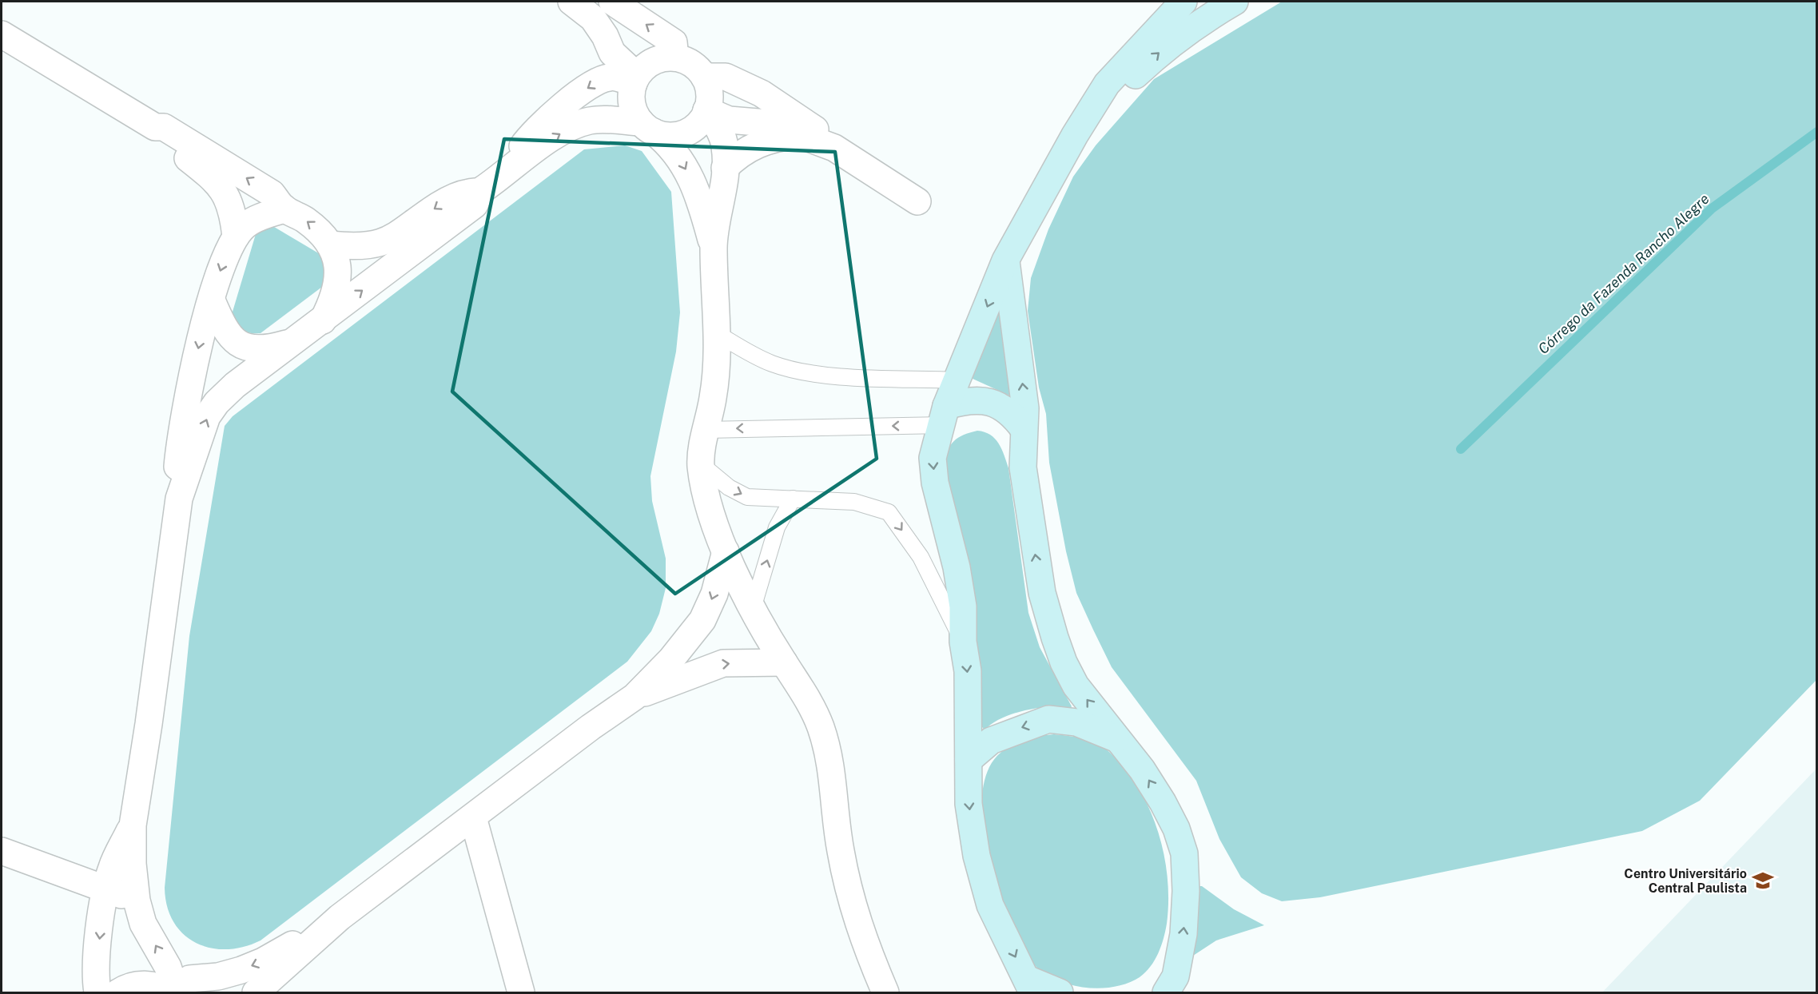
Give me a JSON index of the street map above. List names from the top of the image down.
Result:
{
  "water": ["Córrego da Fazenda Rancho Alegre"],
  "places": {
    "school or university": ["Centro Universitário Central Paulista"]
  }
}
